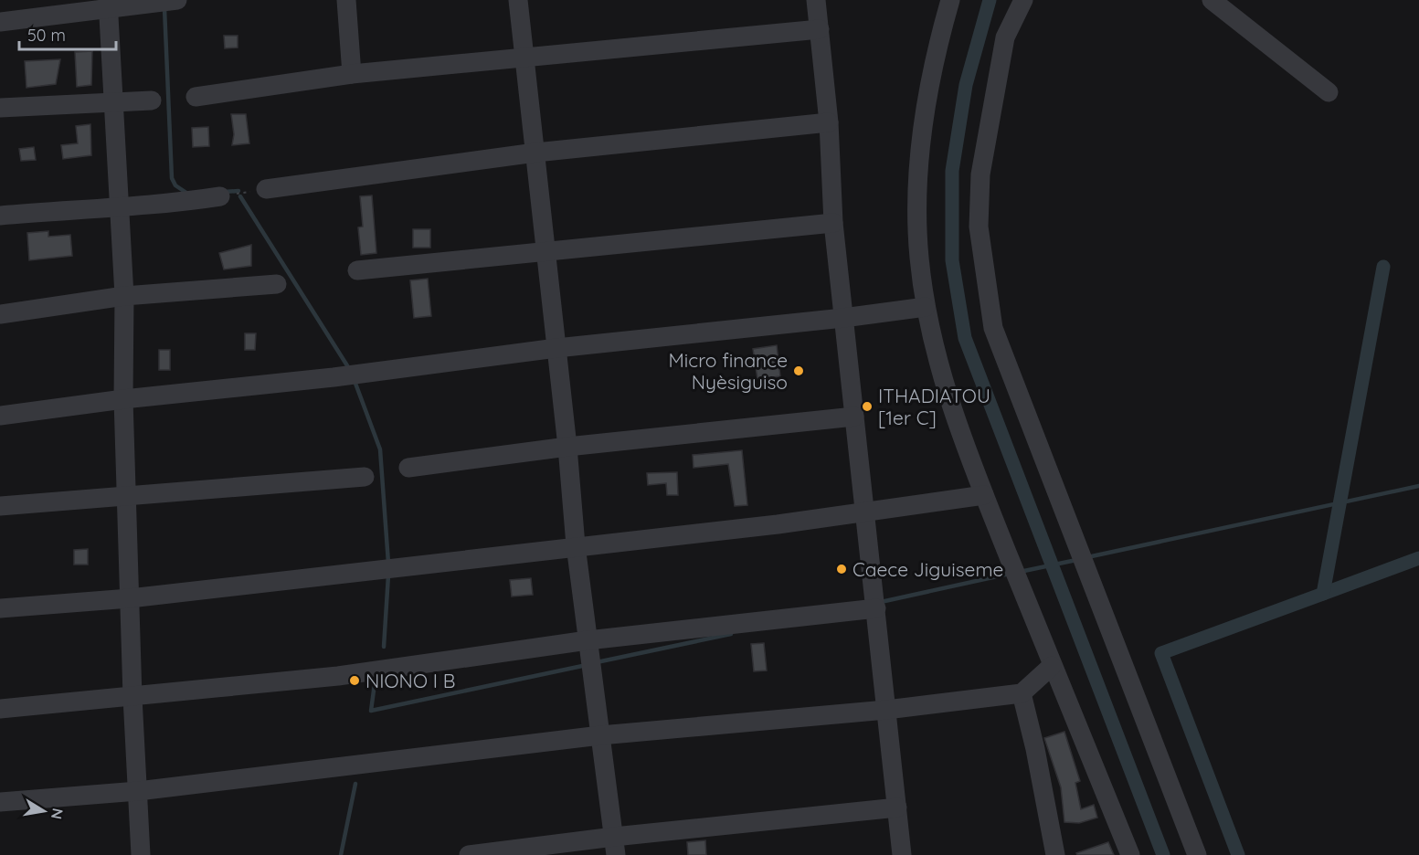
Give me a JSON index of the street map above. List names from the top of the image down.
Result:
{
  "places": [
    "Micro finance Nyèsiguiso",
    "ITHADIATOU [1er C]",
    "Caece Jiguiseme",
    "NIONO I B"
  ],
  "scale_bar": "50 m",
  "north": "right"
}
